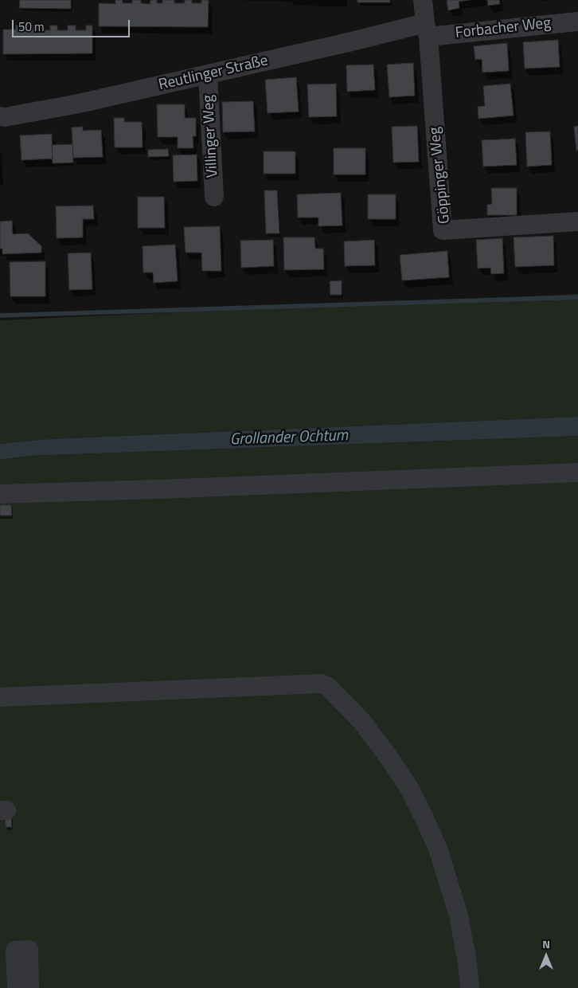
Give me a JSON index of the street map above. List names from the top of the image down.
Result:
{
  "streets": {
    "street": [
      "Forbacher Weg",
      "Reutlinger Straße",
      "Villinger Weg",
      "Göppinger Weg"
    ]
  },
  "crossings": [
    ["Forbacher Weg", "Reutlinger Straße"],
    ["Forbacher Weg", "Göppinger Weg"],
    ["Reutlinger Straße", "Villinger Weg"],
    ["Reutlinger Straße", "Göppinger Weg"]
  ],
  "water": ["Grollander Ochtum"],
  "scale_bar": "50 m",
  "north": "top"
}
